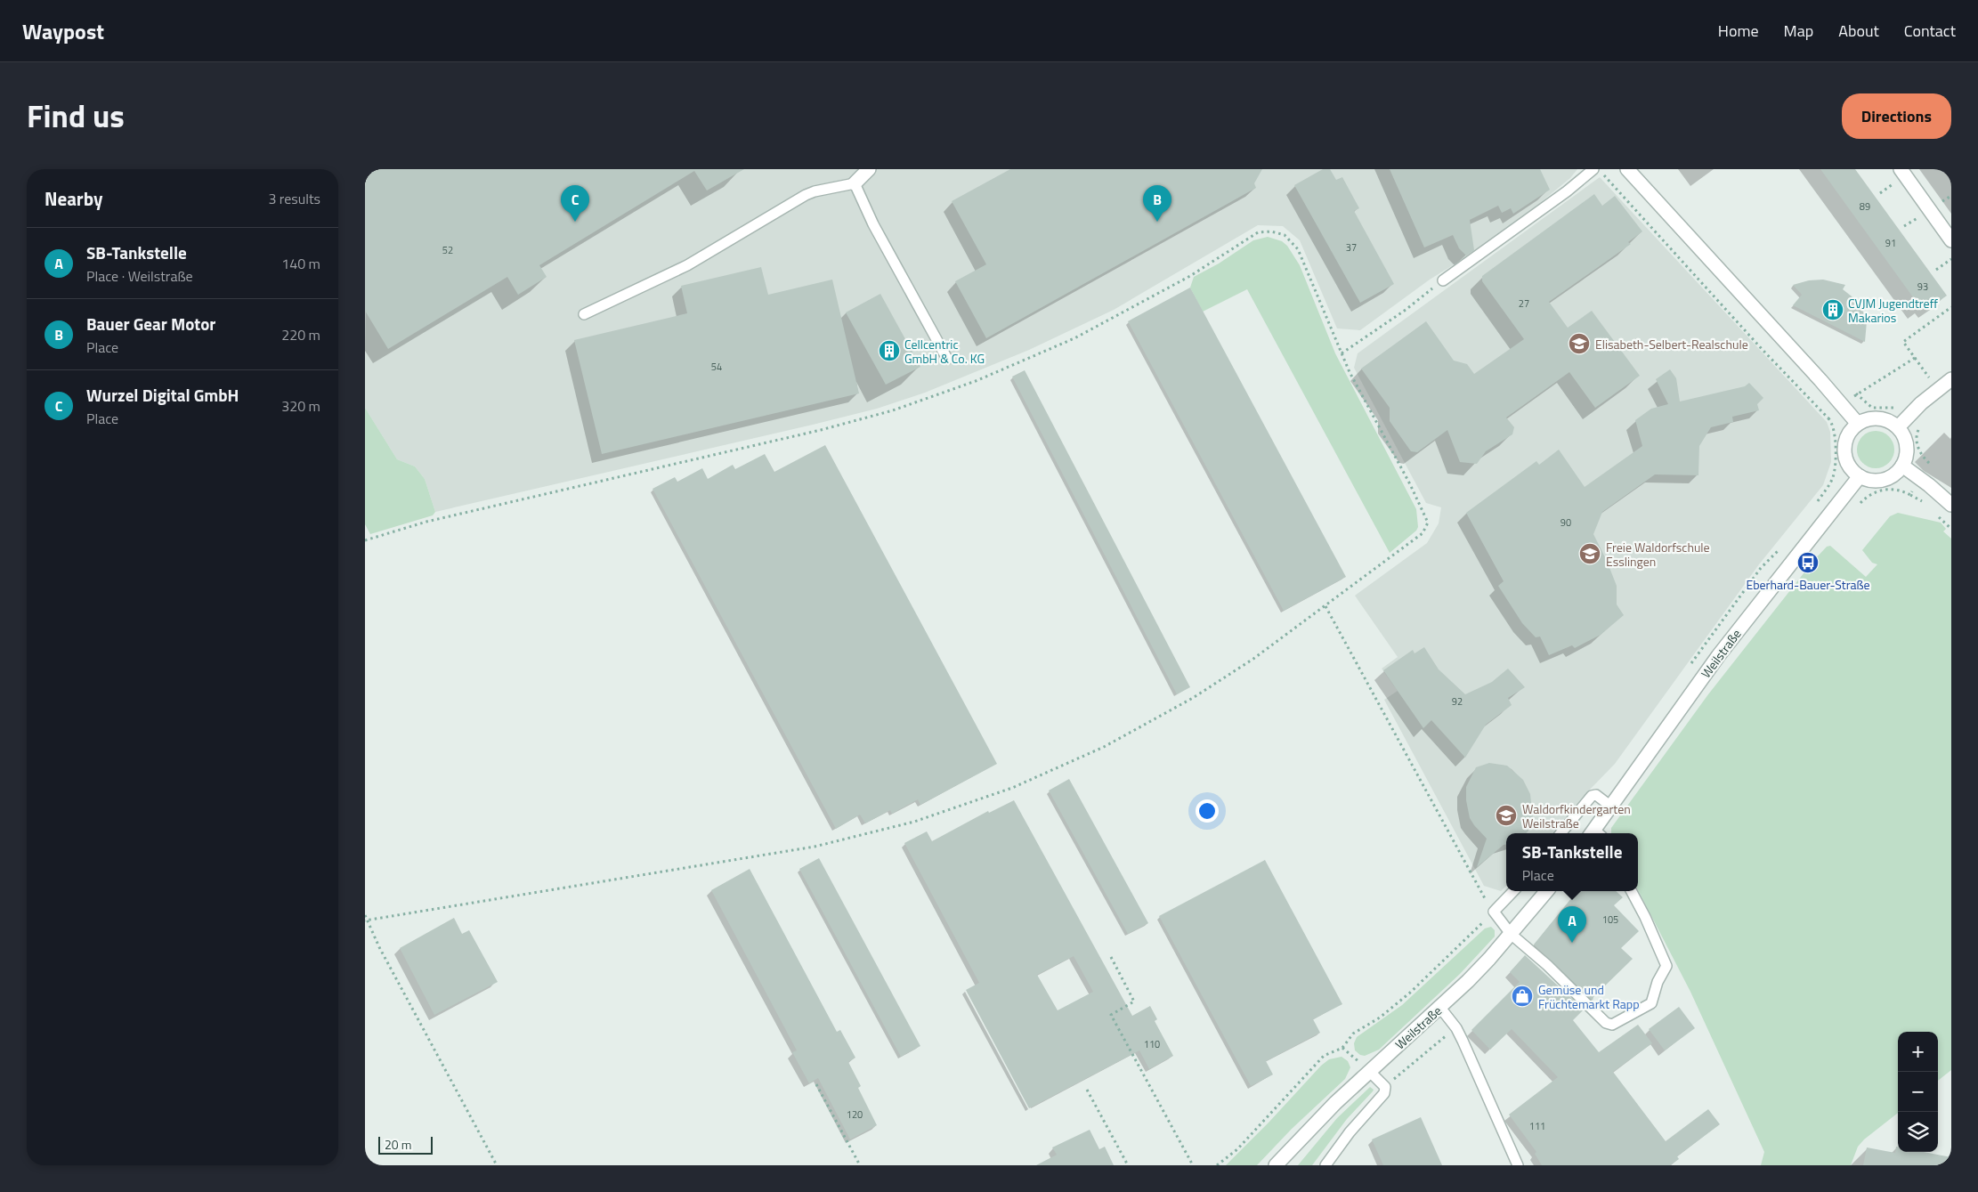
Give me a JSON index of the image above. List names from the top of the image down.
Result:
{
  "streets": {
    "street": ["Weilstraße"]
  },
  "places": {
    "building": ["CVJM Jugendtreff Makarios", "Cellcentric GmbH & Co. KG"],
    "school or university": ["Elisabeth-Selbert-Realschule", "Freie Waldorfschule Esslingen", "Waldorfkindergarten Weilstraße"],
    "bus stop": ["Eberhard-Bauer-Straße"],
    "shop": ["Gemüse und Früchtemarkt Rapp"]
  },
  "house_numbers": [
    "89",
    "91",
    "37",
    "52",
    "93",
    "27",
    "54",
    "90",
    "92",
    "105",
    "110",
    "120",
    "111"
  ],
  "scale_bar": "20 m",
  "page": {
    "header": "Waypost",
    "nav": [
      "Home",
      "Map",
      "About",
      "Contact"
    ],
    "title": "Find us",
    "buttons": "Directions",
    "heading": ["Nearby", "3 results"],
    "pins": ["B", "C", "A"],
    "list": [
      {
        "mark": "A",
        "name": "SB-Tankstelle",
        "note": "Place · Weilstraße",
        "value": "140 m"
      },
      {
        "mark": "B",
        "name": "Bauer Gear Motor",
        "note": "Place",
        "value": "220 m"
      },
      {
        "mark": "C",
        "name": "Wurzel Digital GmbH",
        "note": "Place",
        "value": "320 m"
      }
    ],
    "popup": ["SB-Tankstelle", "Place"],
    "map_buttons": ["+", "−"],
    "scale": "20 m"
  }
}
